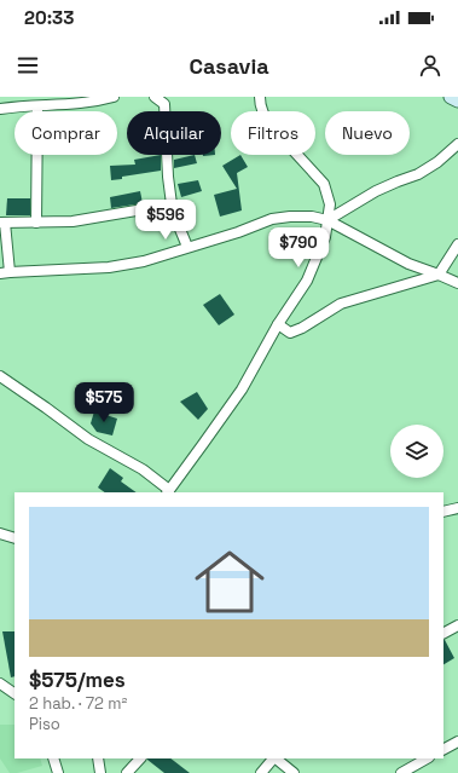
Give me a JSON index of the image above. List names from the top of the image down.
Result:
{
  "page": {
    "status": "20:33",
    "header": "Casavia",
    "chip": [
      "Comprar",
      "Alquilar",
      "Filtros",
      "Nuevo"
    ],
    "price": ["$596", "$790", "$575"],
    "list": [
      {
        "name": "$575/mes",
        "note": "2 hab. · 72 m² · Piso"
      }
    ]
  }
}
